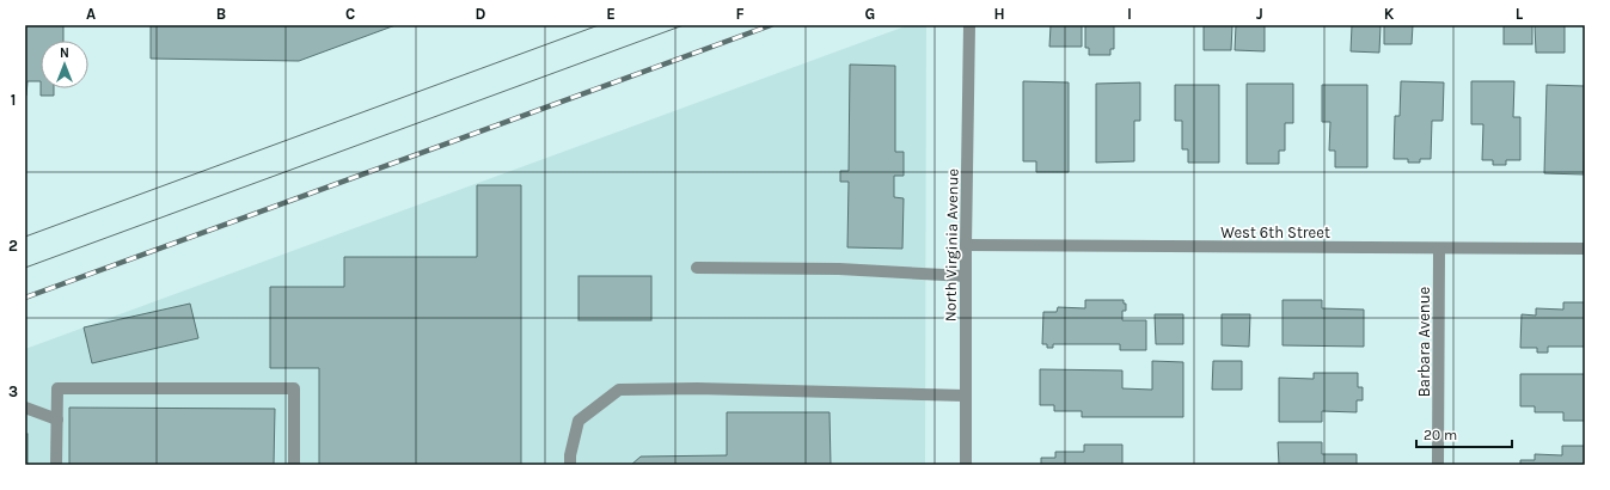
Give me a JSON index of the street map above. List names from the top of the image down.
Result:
{
  "streets": {
    "street": ["West 6th Street", "North Virginia Avenue", "Barbara Avenue"]
  },
  "crossings": [
    ["West 6th Street", "North Virginia Avenue"],
    ["West 6th Street", "Barbara Avenue"]
  ],
  "scale_bar": "20 m",
  "north": "top",
  "grid": {
    "columns": [
      "A",
      "B",
      "C",
      "D",
      "E",
      "F",
      "G",
      "H",
      "I",
      "J",
      "K",
      "L"
    ],
    "rows": ["1", "2", "3"]
  }
}
